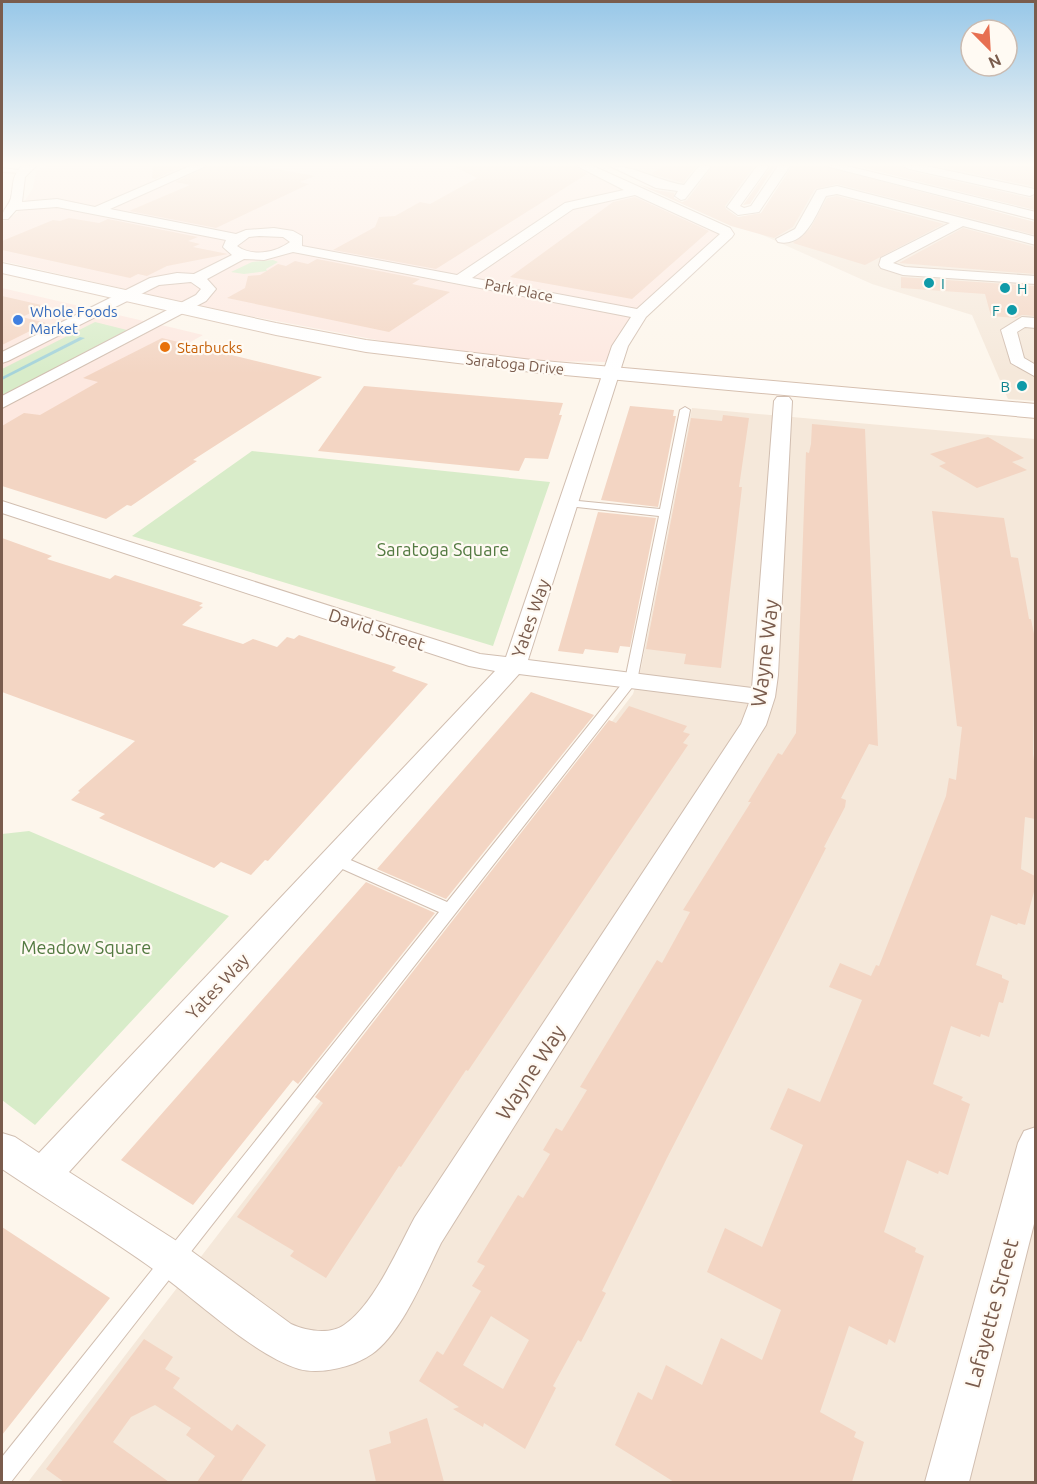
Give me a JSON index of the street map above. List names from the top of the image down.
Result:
{
  "streets": {
    "main road": ["Saratoga Drive"],
    "street": [
      "Park Place",
      "Yates Way",
      "David Street",
      "Wayne Way",
      "Lafayette Street"
    ]
  },
  "crossings": [
    ["Park Place", "Saratoga Drive"],
    ["Park Place", "Yates Way"],
    ["Saratoga Drive", "Yates Way"],
    ["Saratoga Drive", "Wayne Way"],
    ["Yates Way", "David Street"],
    ["Yates Way", "Wayne Way"],
    ["David Street", "Wayne Way"]
  ],
  "parks": ["Saratoga Square", "Meadow Square"],
  "places": [
    "I",
    "H",
    "F",
    "Whole Foods Market",
    "Starbucks",
    "B"
  ],
  "north": "bottom right"
}
